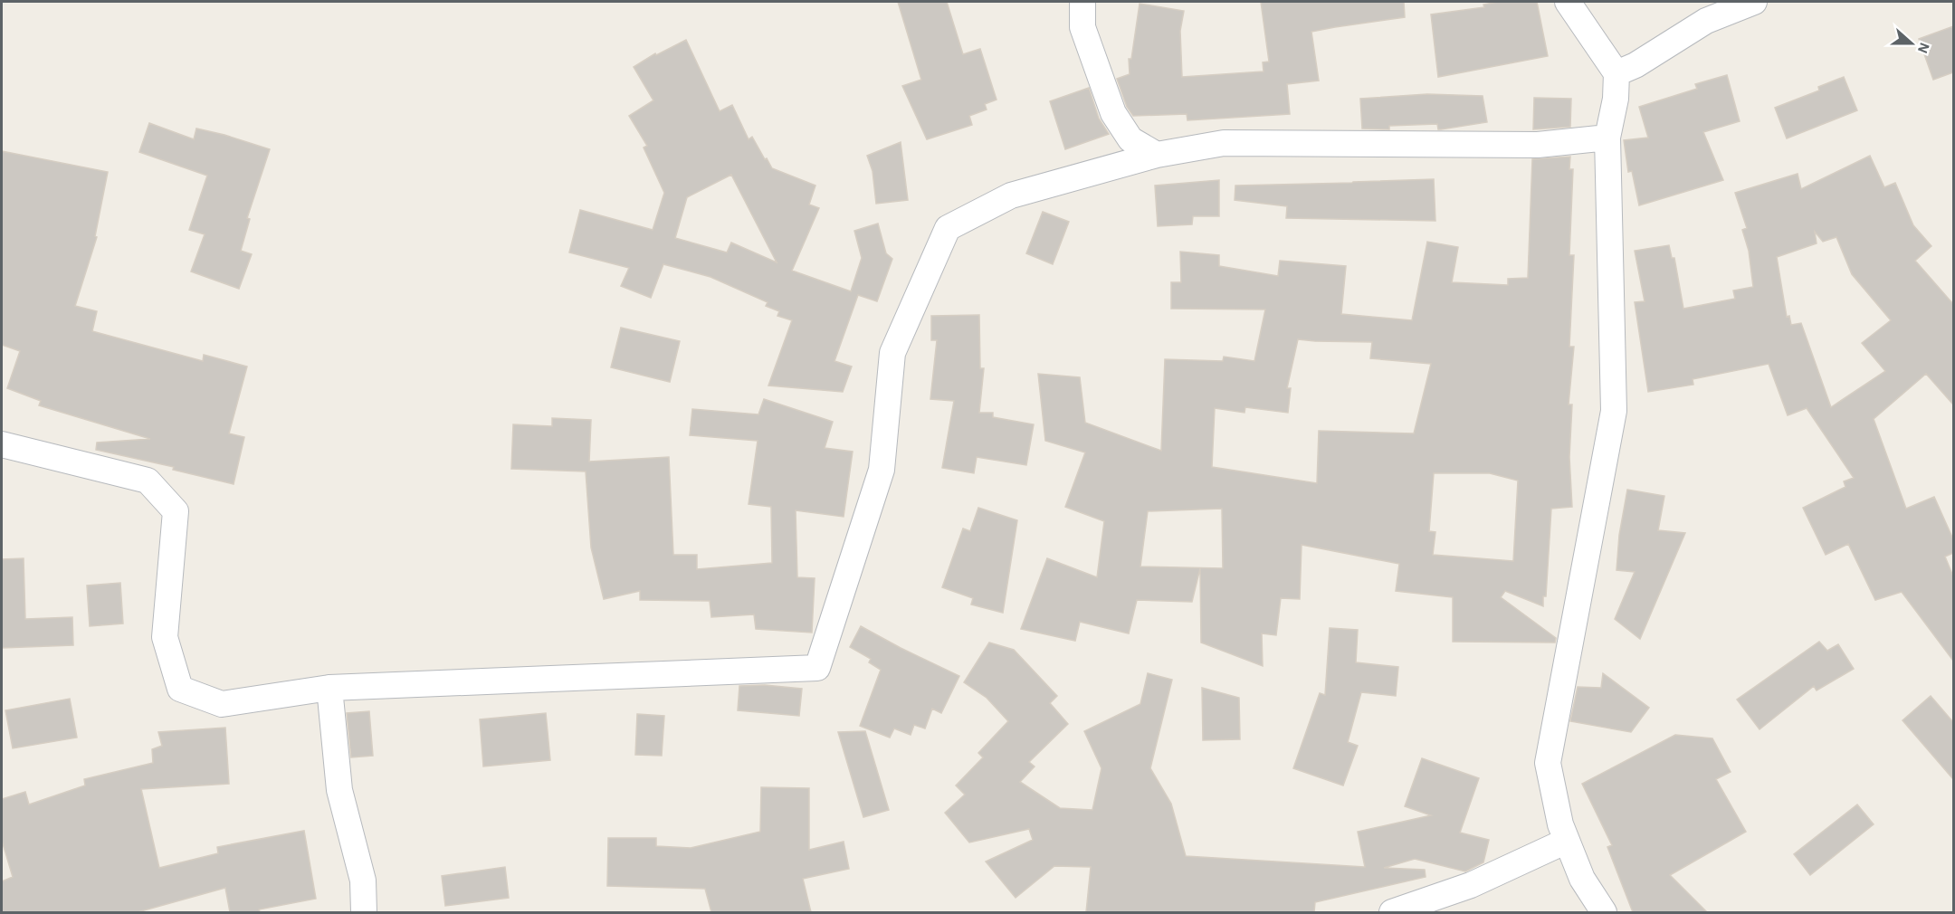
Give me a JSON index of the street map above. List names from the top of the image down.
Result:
{
  "north": "right"
}
